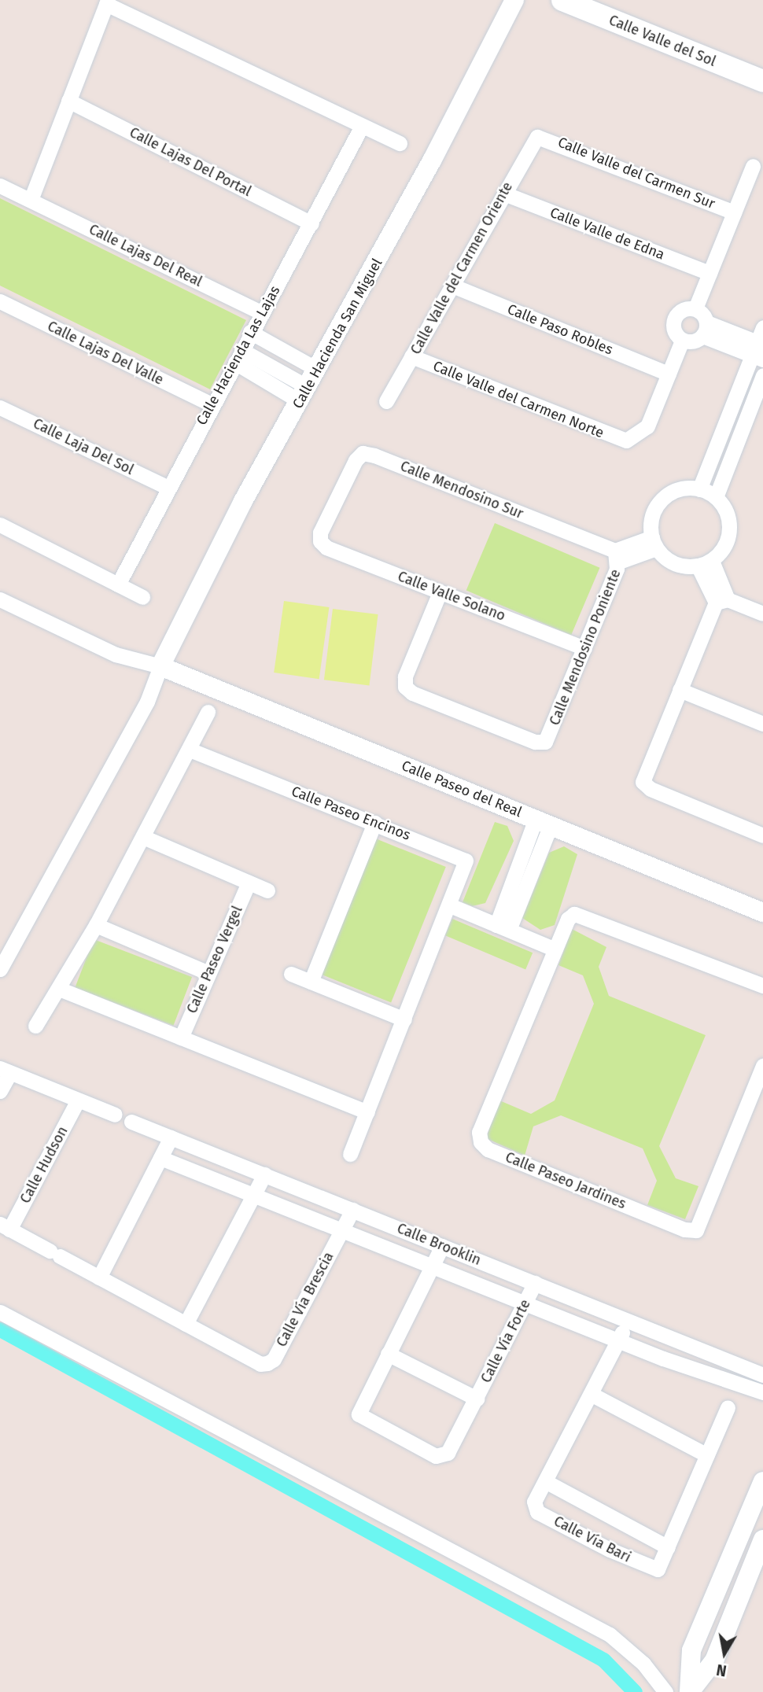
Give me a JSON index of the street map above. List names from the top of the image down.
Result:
{
  "streets": {
    "main road": ["Calle Valle del Sol"],
    "street": [
      "Calle Lajas Del Portal",
      "Calle Valle del Carmen Sur",
      "Calle Valle de Edna",
      "Calle Lajas Del Real",
      "Calle Valle del Carmen Oriente",
      "Calle Paso Robles",
      "Calle Hacienda San Miguel",
      "Calle Lajas Del Valle",
      "Calle Hacienda Las Lajas",
      "Calle Valle del Carmen Norte",
      "Calle Laja Del Sol",
      "Calle Mendosino Sur",
      "Calle Valle Solano",
      "Calle Mendosino Poniente",
      "Calle Paseo del Real",
      "Calle Paseo Encinos",
      "Calle Paseo Vergel",
      "Calle Hudson",
      "Calle Paseo Jardines",
      "Calle Brooklin",
      "Calle Vía Brescia",
      "Calle Vía Forte",
      "Calle Vía Bari"
    ]
  },
  "crossings": [
    ["Calle Lajas Del Portal", "Calle Hacienda Las Lajas"],
    ["Calle Valle del Carmen Sur", "Calle Valle del Carmen Oriente"],
    ["Calle Valle de Edna", "Calle Valle del Carmen Oriente"],
    ["Calle Lajas Del Real", "Calle Hacienda Las Lajas"],
    ["Calle Valle del Carmen Oriente", "Calle Paso Robles"],
    ["Calle Valle del Carmen Oriente", "Calle Valle del Carmen Norte"],
    ["Calle Paso Robles", "Calle Valle del Carmen Norte"],
    ["Calle Hacienda San Miguel", "Calle Paseo del Real"],
    ["Calle Lajas Del Valle", "Calle Hacienda Las Lajas"],
    ["Calle Hacienda Las Lajas", "Calle Laja Del Sol"],
    ["Calle Mendosino Sur", "Calle Valle Solano"],
    ["Calle Mendosino Sur", "Calle Mendosino Poniente"],
    ["Calle Valle Solano", "Calle Mendosino Poniente"],
    ["Calle Hudson", "Calle Vía Brescia"],
    ["Calle Brooklin", "Calle Vía Brescia"],
    ["Calle Brooklin", "Calle Vía Forte"],
    ["Calle Brooklin", "Calle Vía Bari"]
  ],
  "north": "bottom"
}
